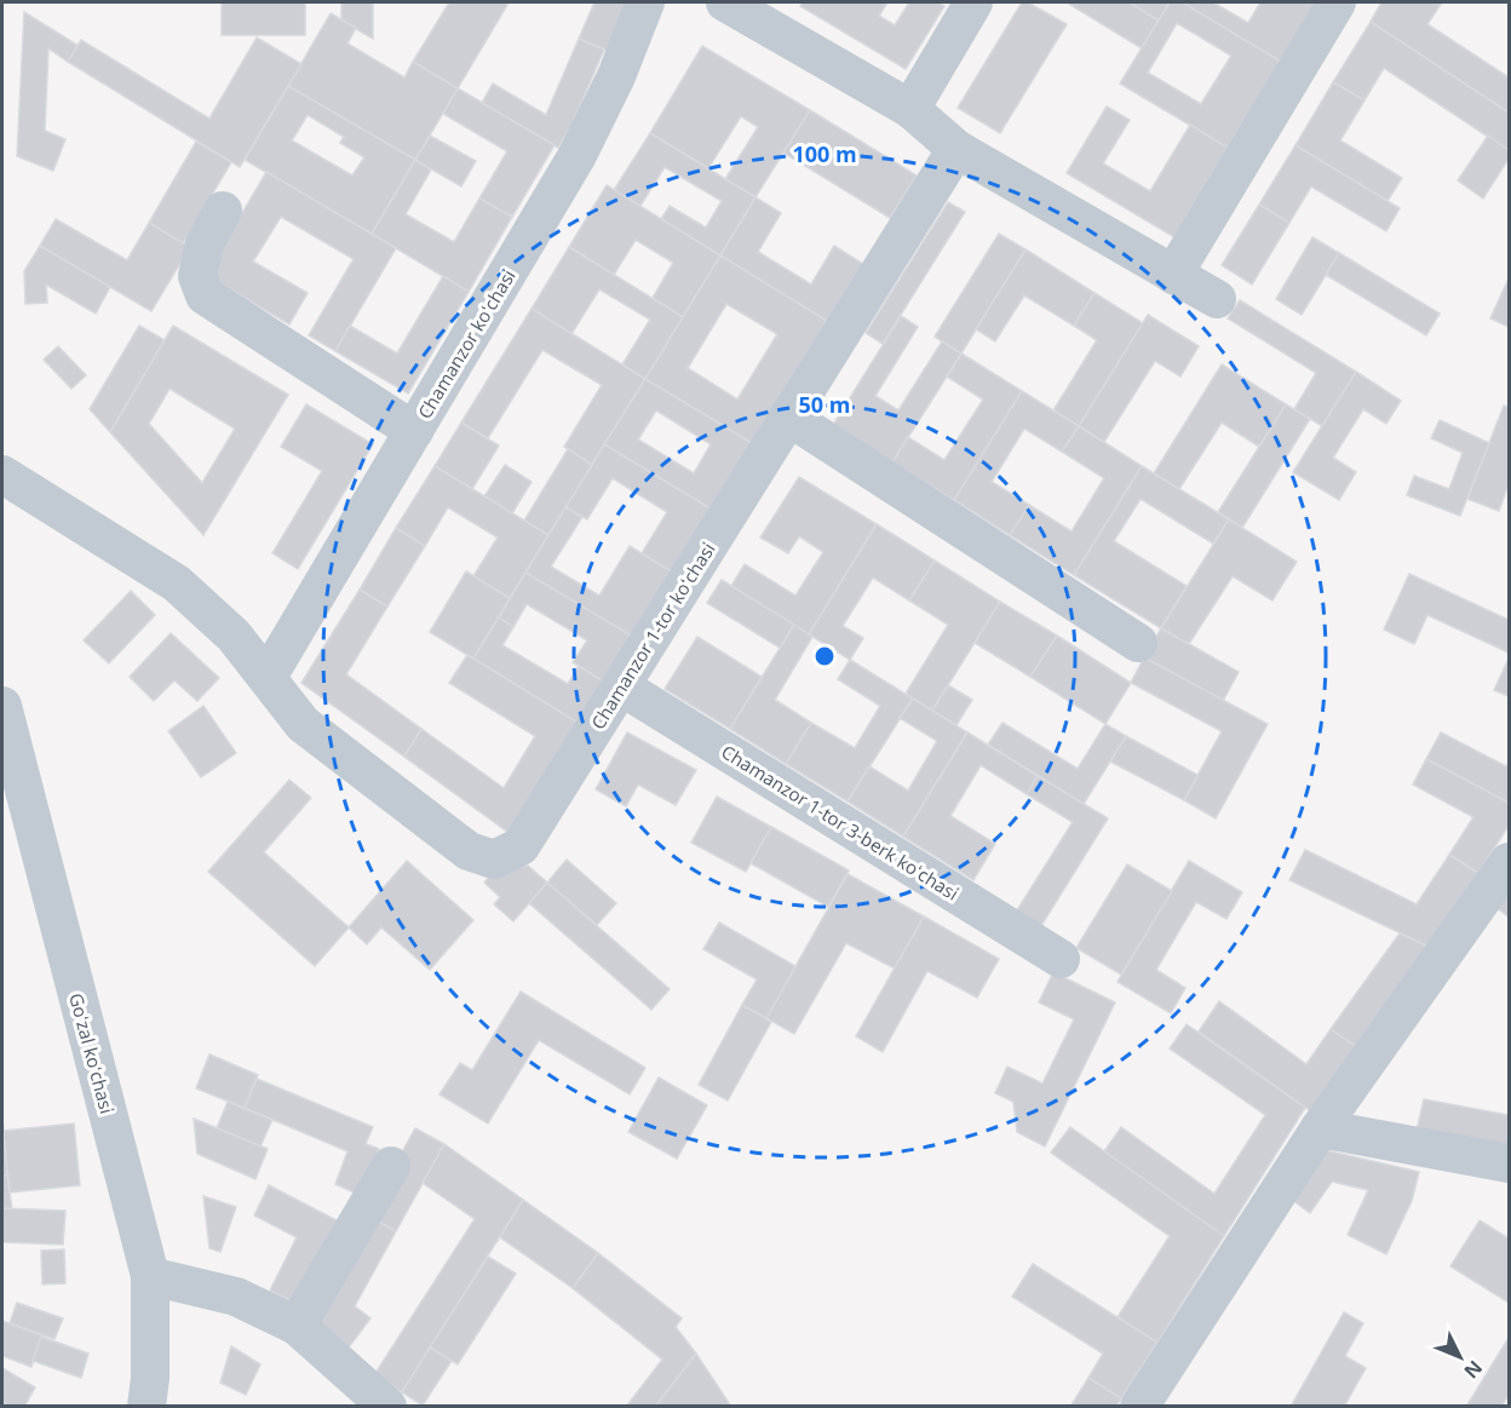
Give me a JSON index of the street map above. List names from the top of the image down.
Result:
{
  "streets": {
    "street": [
      "Chamanzor koʻchasi",
      "Chamanzor 1-tor koʻchasi",
      "Chamanzor 1-tor 3-berk koʻchasi",
      "Goʻzal koʻchasi"
    ]
  },
  "crossings": [
    ["Chamanzor koʻchasi", "Chamanzor 1-tor koʻchasi"],
    ["Chamanzor 1-tor koʻchasi", "Chamanzor 1-tor 3-berk koʻchasi"]
  ],
  "north": "bottom right",
  "rings": ["100 m", "50 m"]
}
